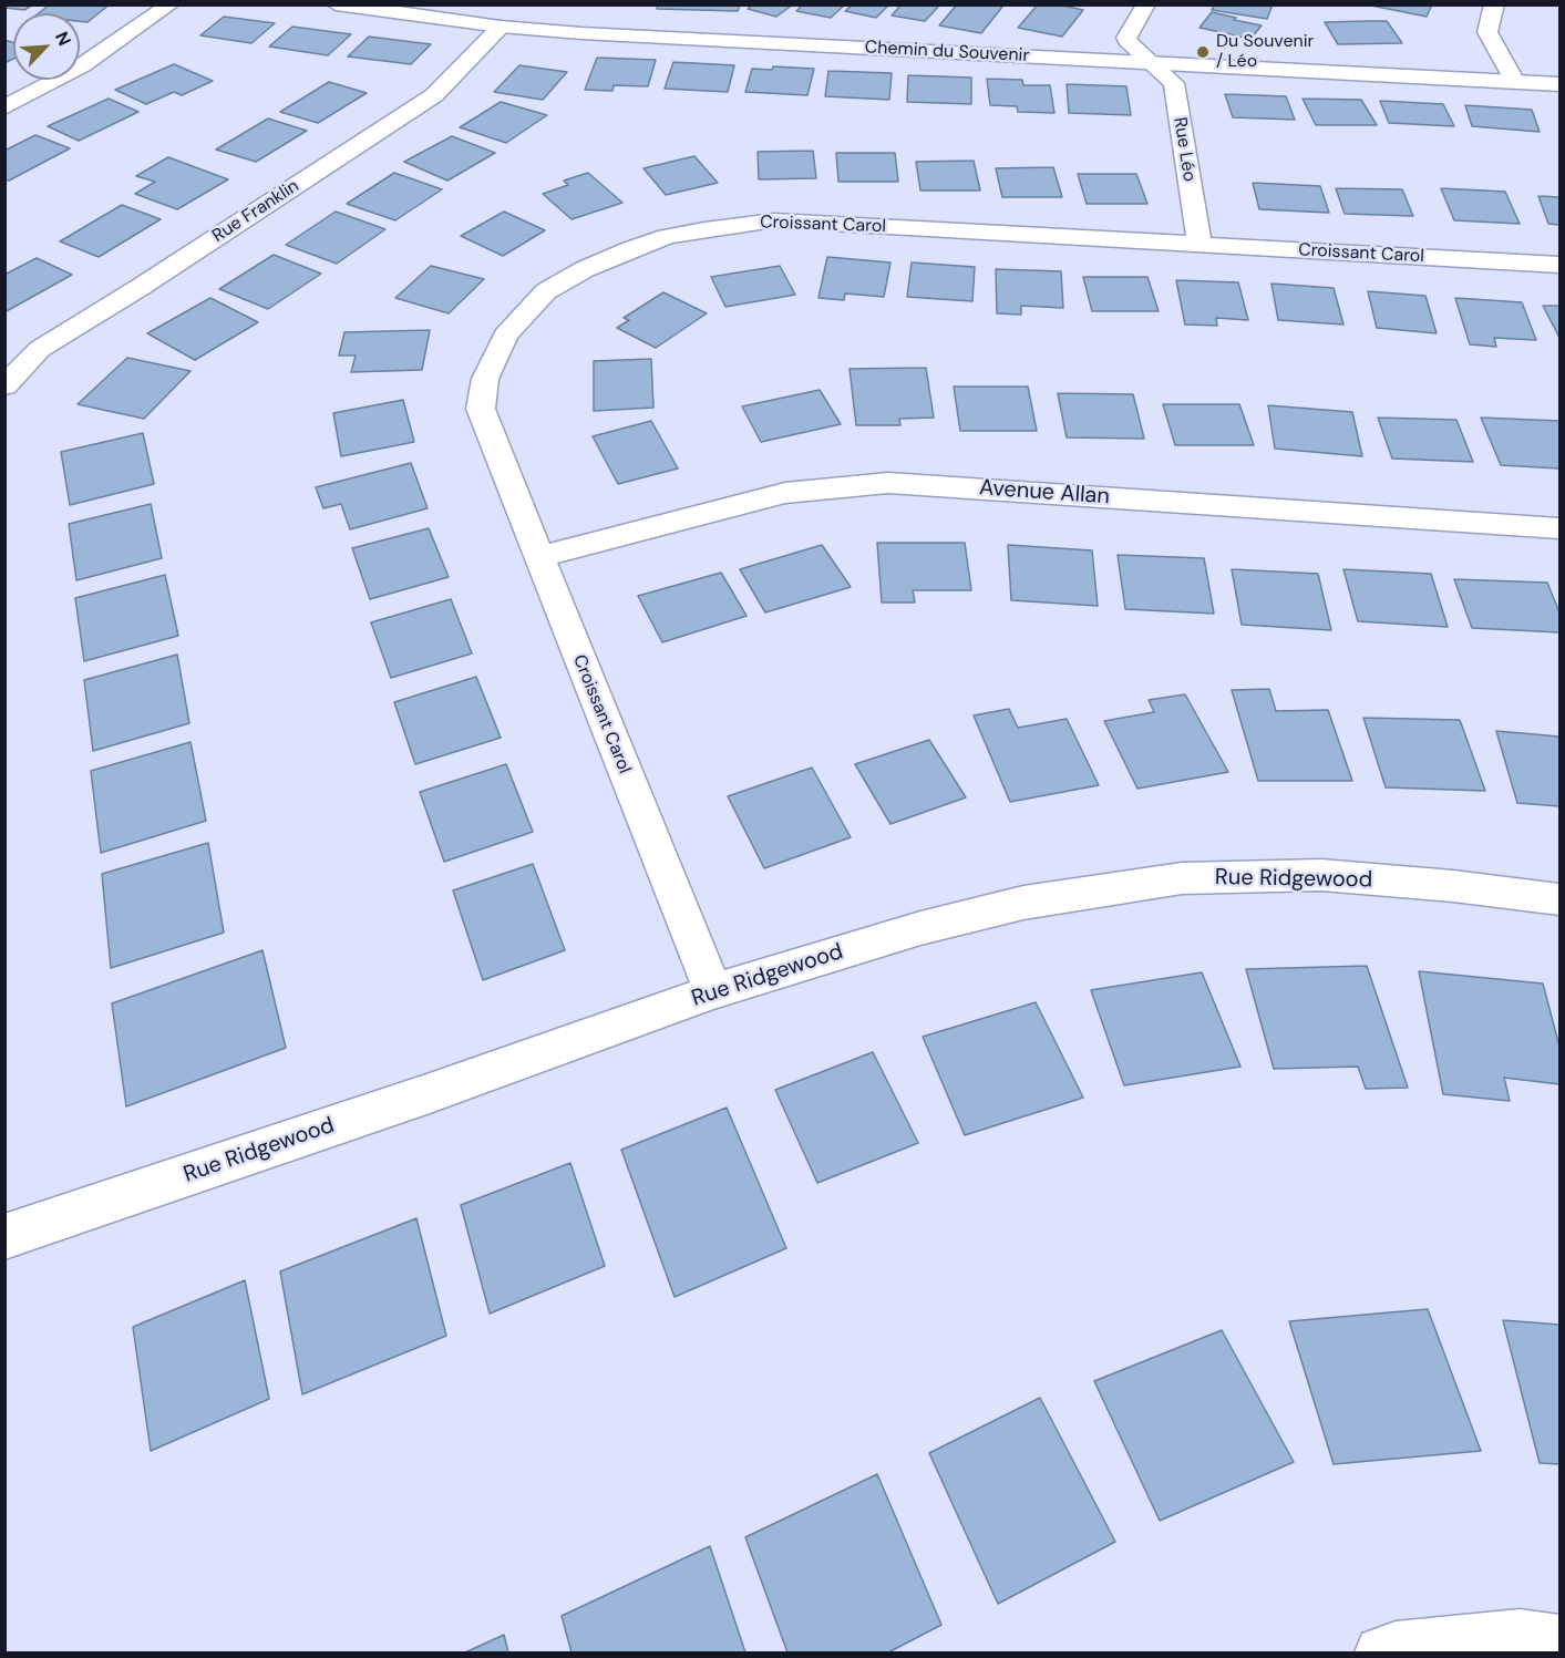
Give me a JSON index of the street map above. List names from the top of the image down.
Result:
{
  "streets": {
    "street": [
      "Chemin du Souvenir",
      "Rue Léo",
      "Rue Franklin",
      "Croissant Carol",
      "Avenue Allan",
      "Rue Ridgewood"
    ]
  },
  "crossings": [
    ["Chemin du Souvenir", "Rue Léo"],
    ["Chemin du Souvenir", "Rue Franklin"],
    ["Rue Léo", "Croissant Carol"],
    ["Croissant Carol", "Avenue Allan"],
    ["Croissant Carol", "Rue Ridgewood"]
  ],
  "places": ["Du Souvenir / Léo"],
  "north": "top right"
}
